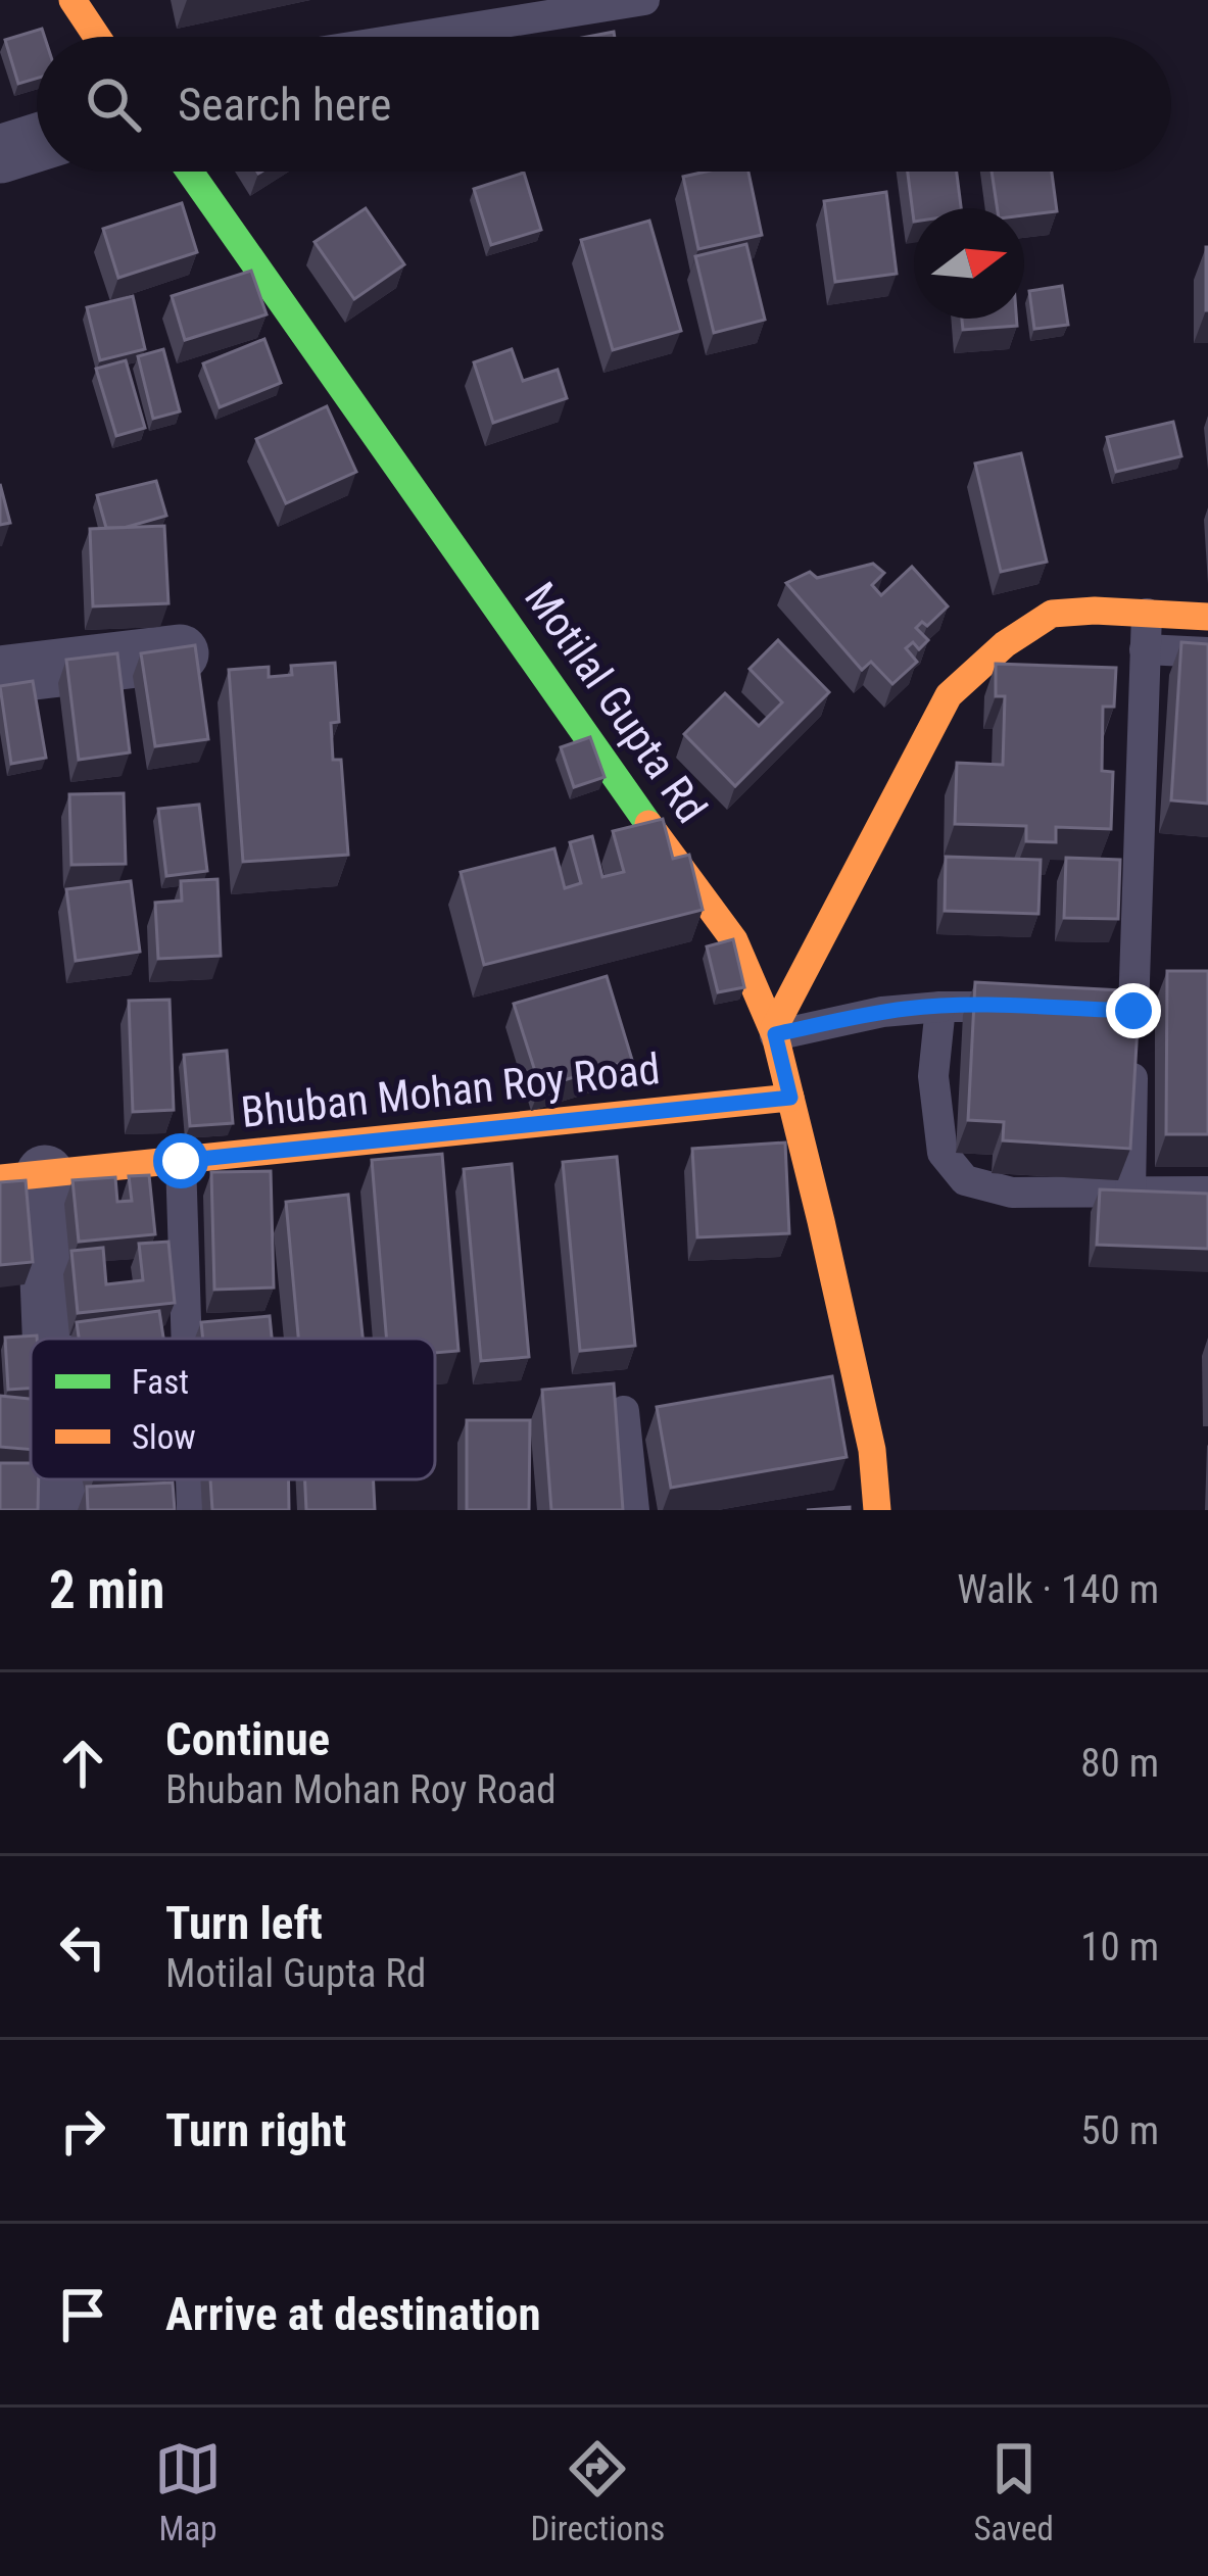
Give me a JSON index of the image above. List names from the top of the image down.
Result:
{
  "streets": {
    "street": ["Motilal Gupta Rd", "Bhuban Mohan Roy Road"]
  },
  "crossings": [
    ["Motilal Gupta Rd", "Bhuban Mohan Roy Road"]
  ],
  "legend": ["Fast", "Slow"],
  "north": "right",
  "page": {
    "search": "Search here",
    "heading": ["2 min", "Walk · 140 m"],
    "list": [
      ["Continue", "Bhuban Mohan Roy Road", "80 m"],
      ["Turn left", "Motilal Gupta Rd", "10 m"],
      ["Turn right", "50 m"],
      "Arrive at destination"
    ],
    "nav": ["Map", "Directions", "Saved"]
  }
}
